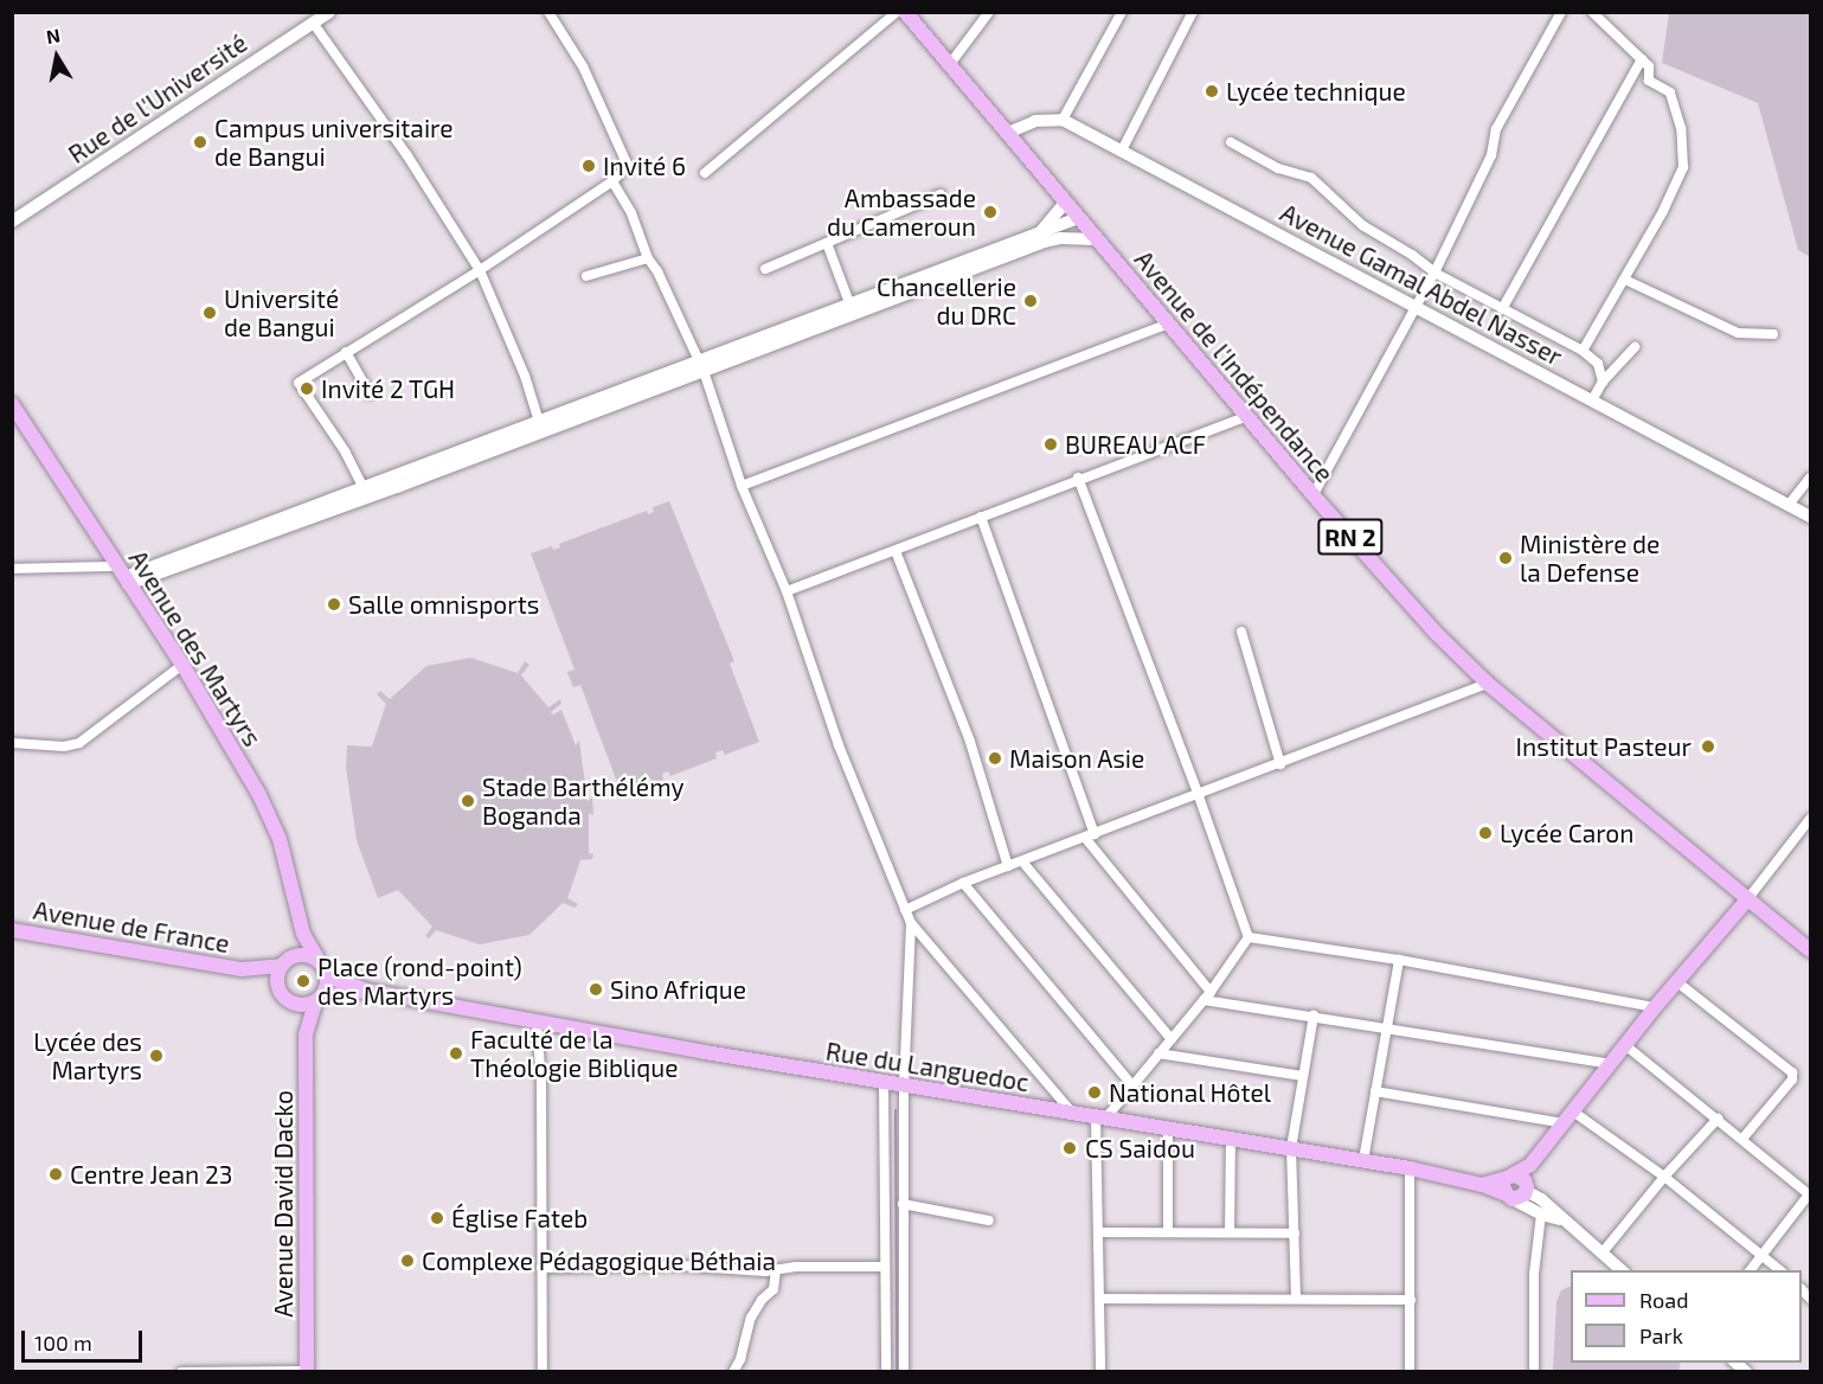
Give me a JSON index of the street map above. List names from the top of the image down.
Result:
{
  "streets": {
    "main road": [
      "Avenue de l'Indépendance",
      "RN 2",
      "Avenue des Martyrs",
      "Avenue de France",
      "Rue du Languedoc",
      "Avenue David Dacko"
    ],
    "street": ["Rue de l'Université", "Avenue Gamal Abdel Nasser"]
  },
  "crossings": [
    ["Avenue des Martyrs", "Avenue de France"],
    ["Avenue des Martyrs", "Rue du Languedoc"],
    ["Avenue des Martyrs", "Avenue David Dacko"],
    ["Avenue de France", "Rue du Languedoc"],
    ["Avenue de France", "Avenue David Dacko"],
    ["Rue du Languedoc", "Avenue David Dacko"]
  ],
  "places": [
    "Lycée technique",
    "Campus universitaire de Bangui",
    "Invité 6",
    "Ambassade du Cameroun",
    "Chancellerie du DRC",
    "Université de Bangui",
    "Invité 2 TGH",
    "BUREAU ACF",
    "Ministère de la Defense",
    "Salle omnisports",
    "Institut Pasteur",
    "Maison Asie",
    "Stade Barthélémy Boganda",
    "Lycée Caron",
    "Place (rond-point) des Martyrs",
    "Sino Afrique",
    "Faculté de la Théologie Biblique",
    "Lycée des Martyrs",
    "National Hôtel",
    "CS Saidou",
    "Centre Jean 23",
    "Église Fateb",
    "Complexe Pédagogique Béthaia"
  ],
  "legend": ["Road", "Park"],
  "scale_bar": "100 m",
  "north": "top"
}
